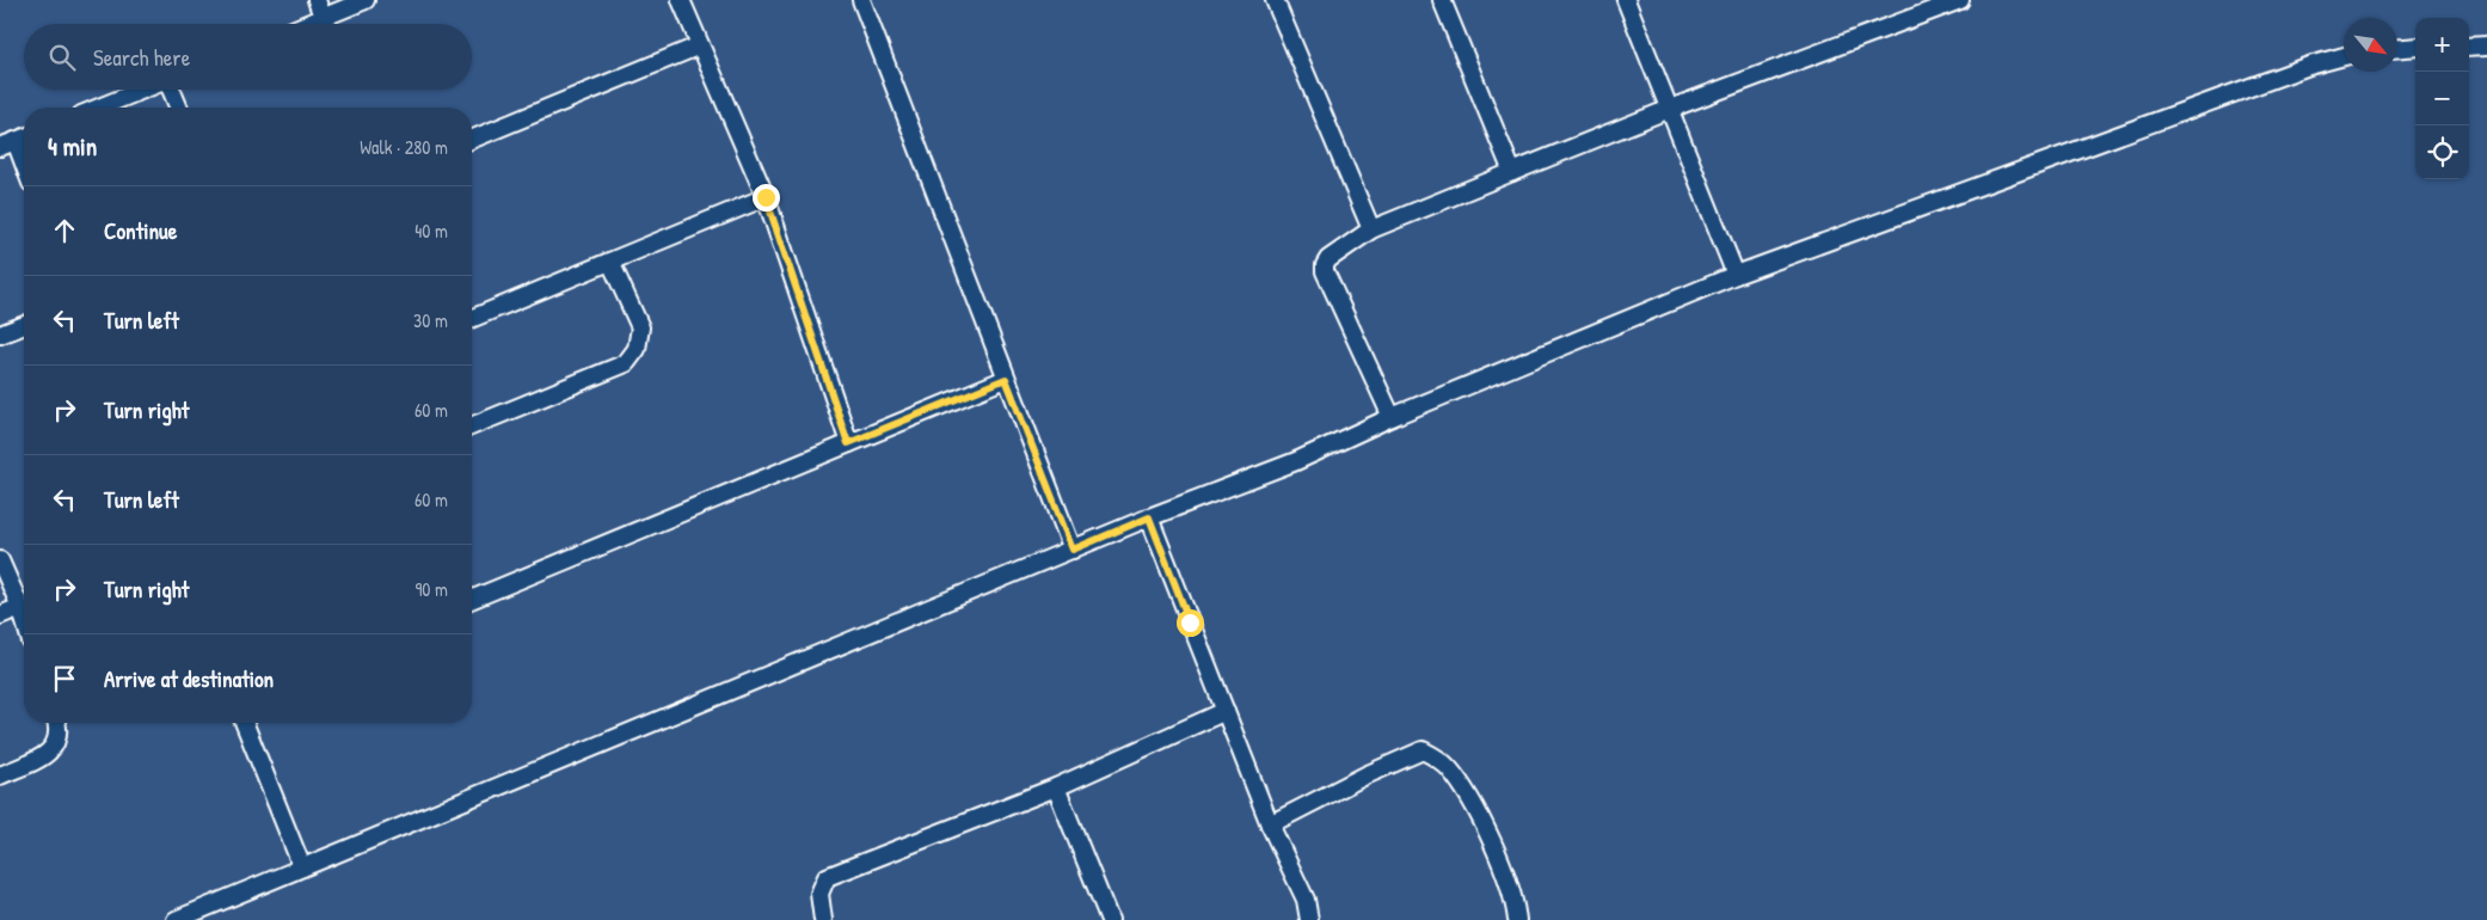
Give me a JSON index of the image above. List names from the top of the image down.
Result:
{
  "north": "bottom right",
  "page": {
    "map_buttons": ["+", "−"],
    "search": "Search here",
    "heading": ["4 min", "Walk · 280 m"],
    "list": [
      ["Continue", "40 m"],
      ["Turn left", "30 m"],
      ["Turn right", "60 m"],
      ["Turn left", "60 m"],
      ["Turn right", "90 m"],
      "Arrive at destination"
    ]
  }
}
